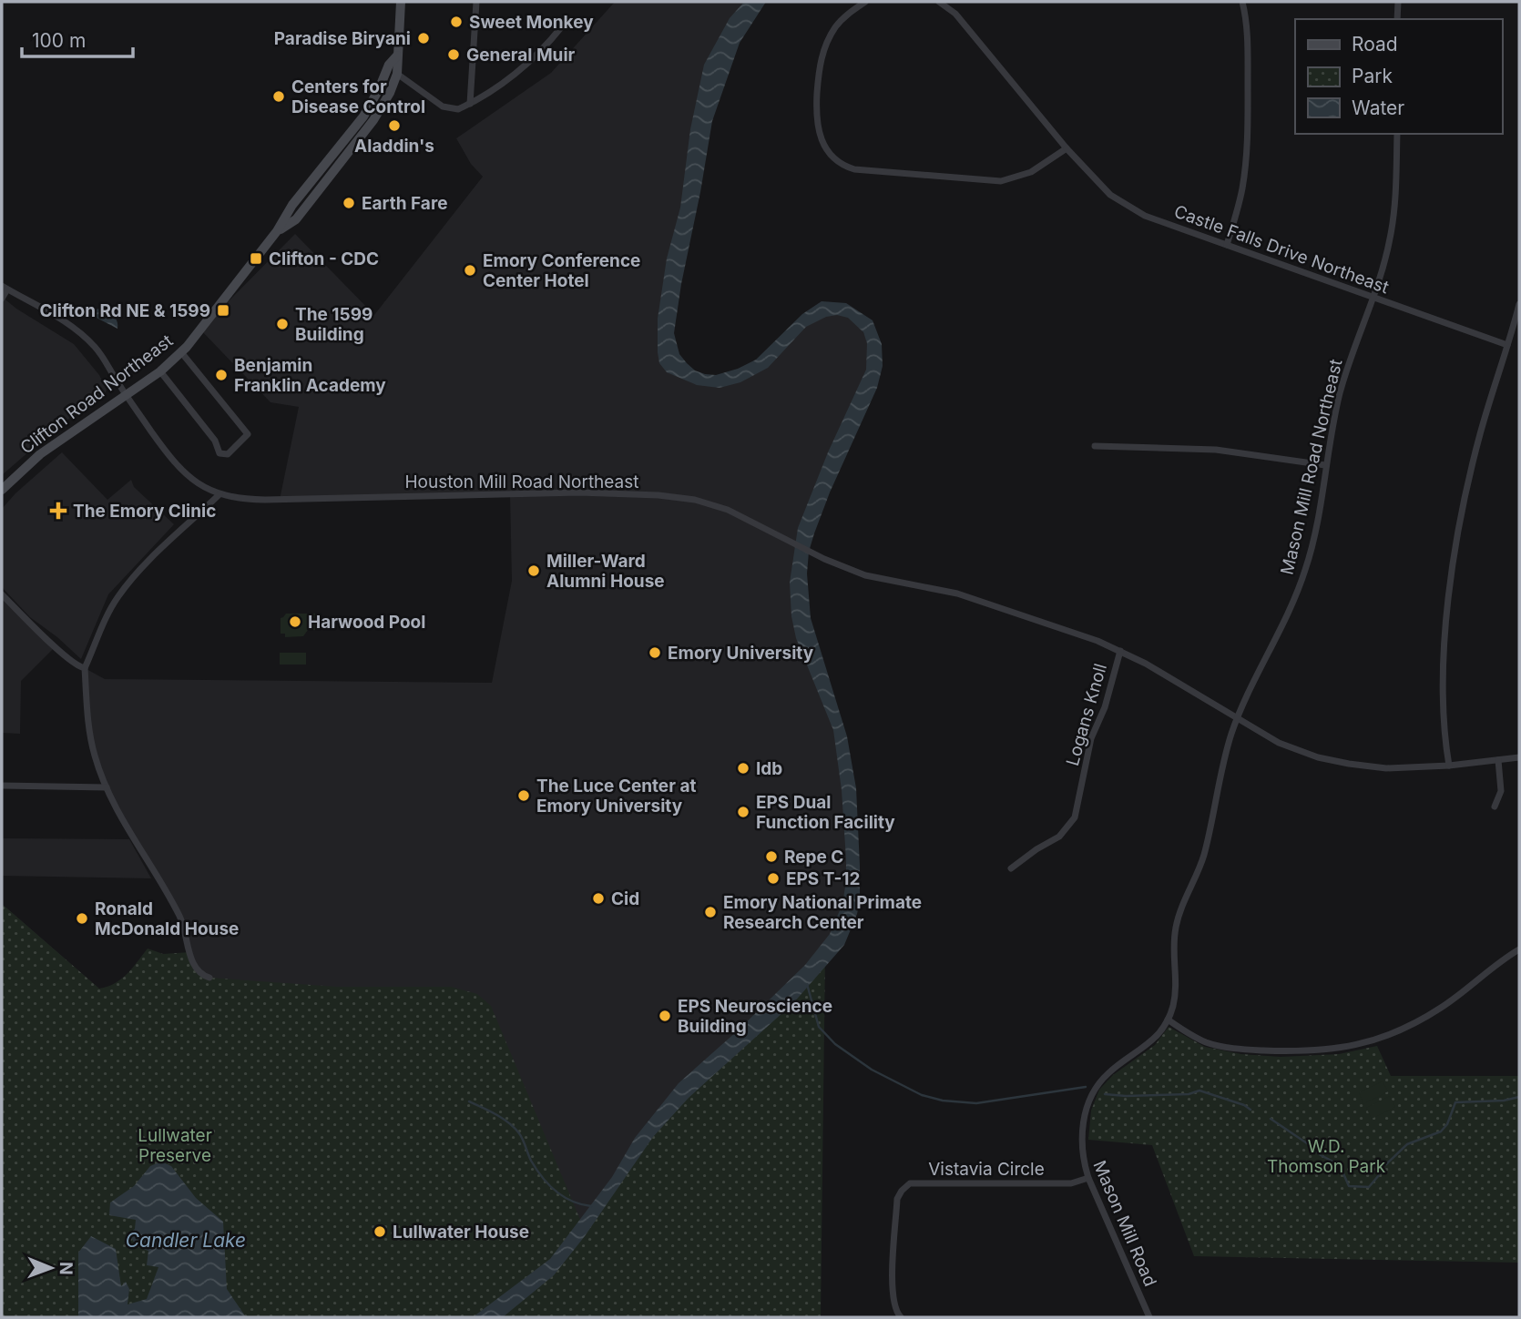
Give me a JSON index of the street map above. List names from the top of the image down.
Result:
{
  "streets": {
    "main road": ["Clifton Road Northeast"],
    "street": [
      "Castle Falls Drive Northeast",
      "Mason Mill Road Northeast",
      "Houston Mill Road Northeast",
      "Logans Knoll",
      "Vistavia Circle",
      "Mason Mill Road"
    ]
  },
  "crossings": [
    ["Castle Falls Drive Northeast", "Mason Mill Road Northeast"],
    ["Clifton Road Northeast", "Houston Mill Road Northeast"],
    ["Mason Mill Road Northeast", "Houston Mill Road Northeast"],
    ["Mason Mill Road Northeast", "Mason Mill Road"],
    ["Houston Mill Road Northeast", "Logans Knoll"],
    ["Vistavia Circle", "Mason Mill Road"]
  ],
  "water": ["Candler Lake"],
  "parks": ["Lullwater Preserve", "W.D. Thomson Park"],
  "places": {
    "other": [
      "Sweet Monkey",
      "Paradise Biryani",
      "General Muir",
      "Centers for Disease Control",
      "Aladdin's",
      "Earth Fare",
      "Emory Conference Center Hotel",
      "The 1599 Building",
      "Benjamin Franklin Academy",
      "Miller-Ward Alumni House",
      "Harwood Pool",
      "Emory University",
      "Idb",
      "The Luce Center at Emory University",
      "EPS Dual Function Facility",
      "Repe C",
      "EPS T-12",
      "Cid",
      "Emory National Primate Research Center",
      "Ronald McDonald House",
      "EPS Neuroscience Building",
      "Lullwater House"
    ],
    "transit": ["Clifton - CDC", "Clifton Rd NE & 1599"],
    "health": ["The Emory Clinic"]
  },
  "legend": ["Road", "Park", "Water"],
  "scale_bar": "100 m",
  "north": "right"
}
